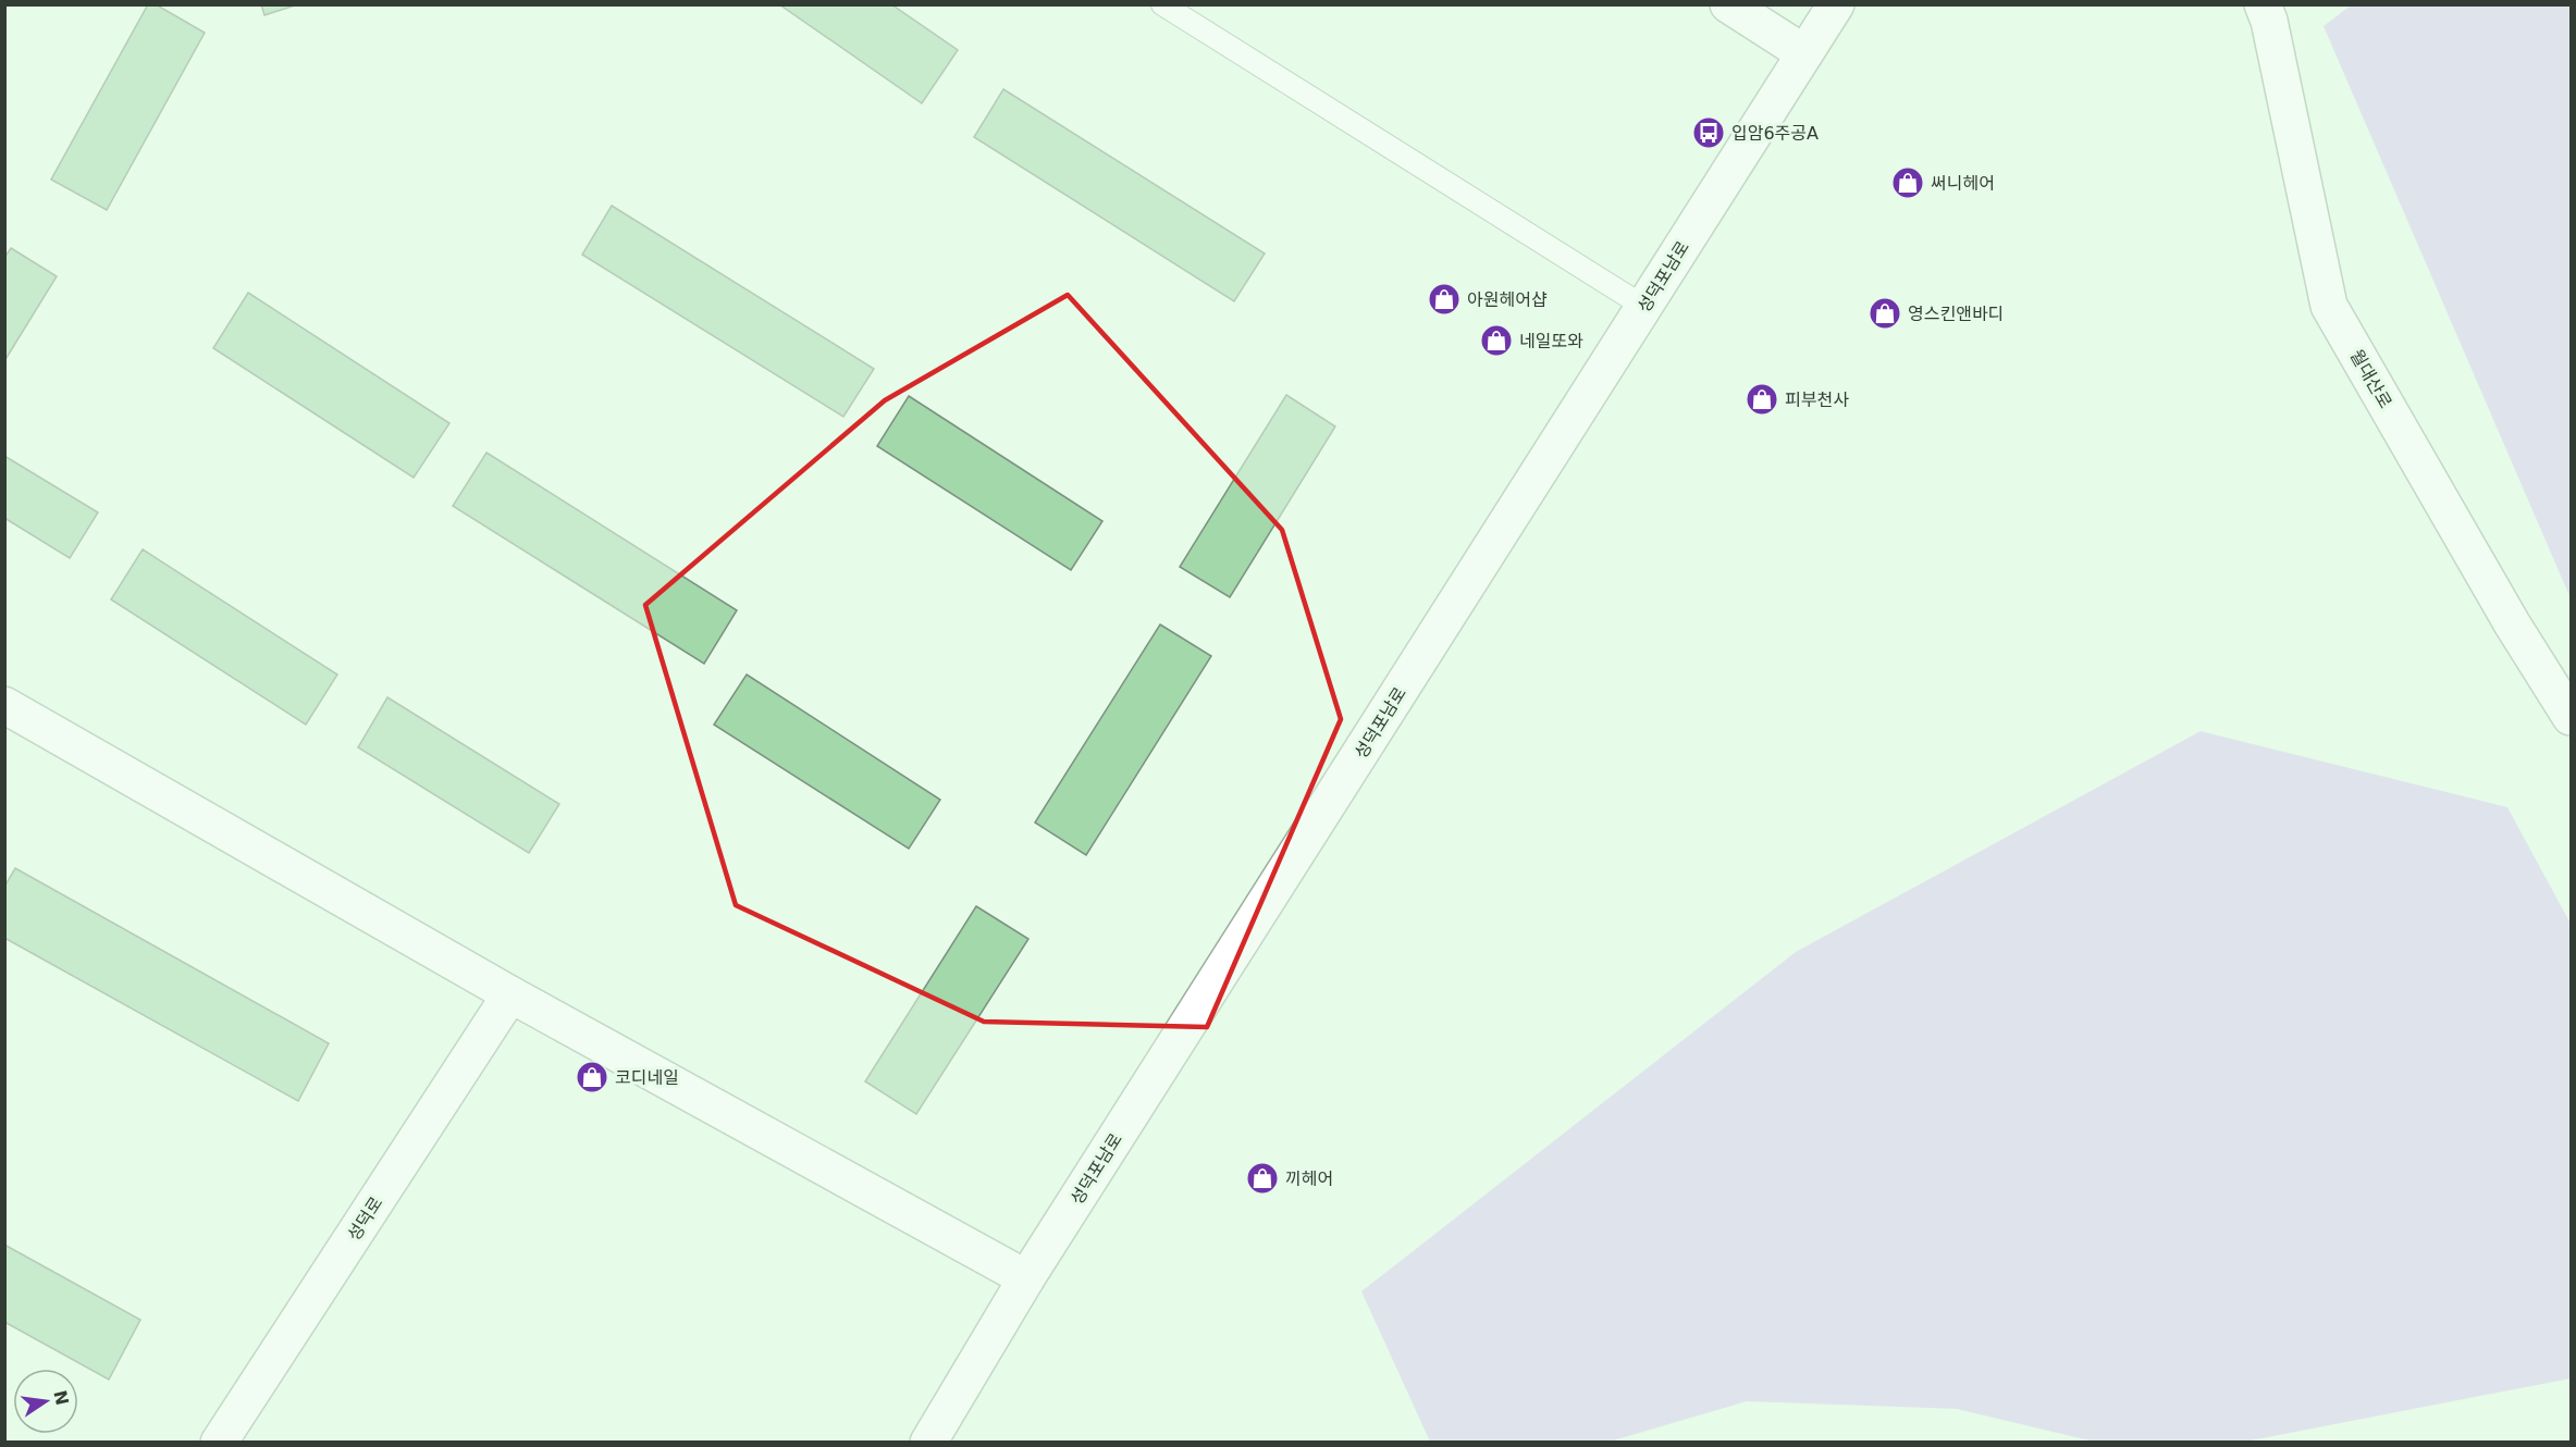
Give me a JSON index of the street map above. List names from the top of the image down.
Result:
{
  "streets": {
    "street": ["성덕포남로", "월대산로", "성덕로"]
  },
  "places": {
    "bus stop": ["입암6주공A"],
    "shop": [
      "써니헤어",
      "아원헤어샵",
      "영스킨앤바디",
      "네일또와",
      "피부천사",
      "코디네일",
      "끼헤어"
    ]
  },
  "north": "right"
}
